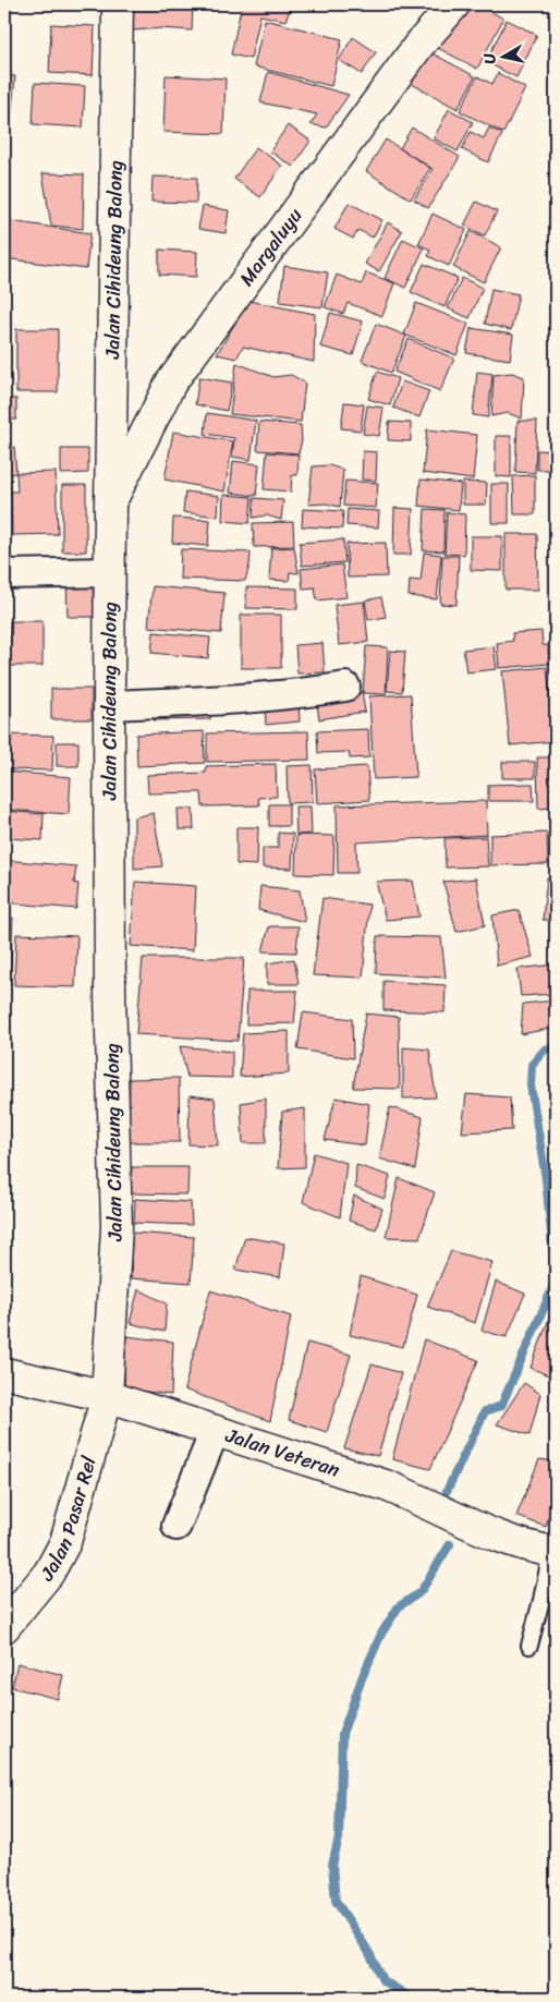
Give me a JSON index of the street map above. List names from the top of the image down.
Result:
{
  "streets": {
    "street": [
      "Margaluyu",
      "Jalan Cihideung Balong",
      "Jalan Veteran",
      "Jalan Pasar Rel"
    ]
  },
  "crossings": [
    ["Margaluyu", "Jalan Cihideung Balong"],
    ["Jalan Cihideung Balong", "Jalan Veteran"],
    ["Jalan Cihideung Balong", "Jalan Pasar Rel"],
    ["Jalan Veteran", "Jalan Pasar Rel"]
  ],
  "north": "left"
}
